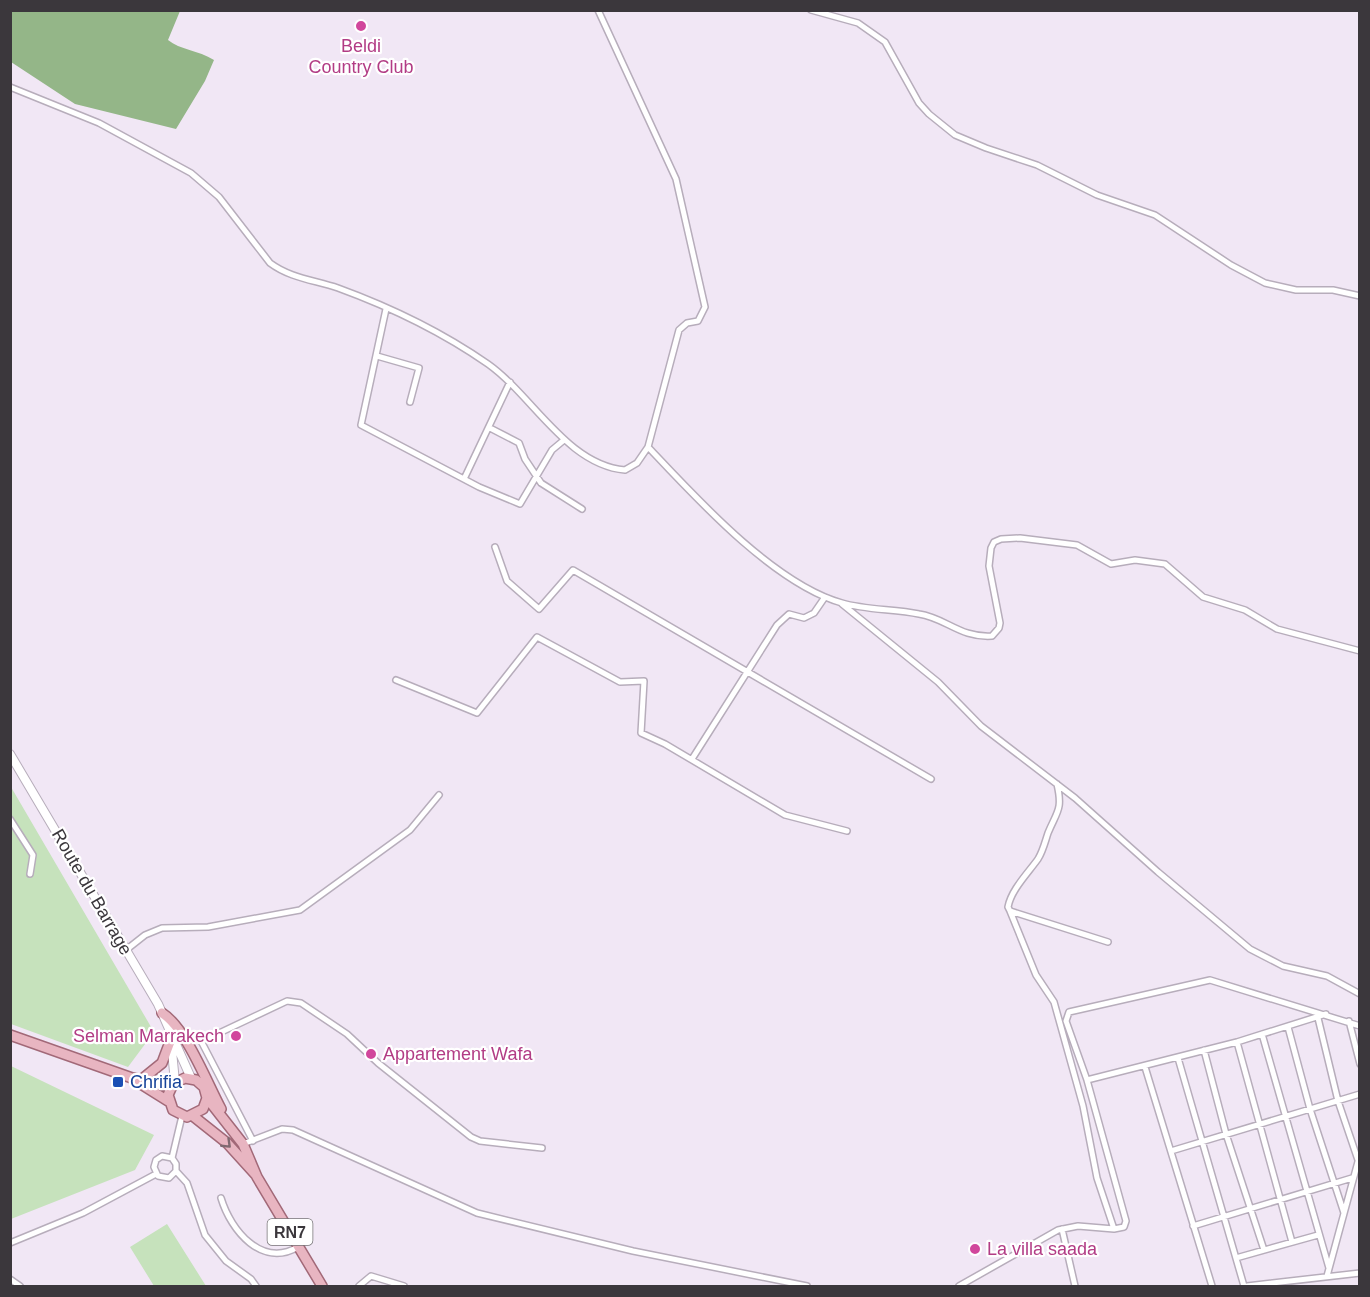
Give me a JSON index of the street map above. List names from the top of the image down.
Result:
{
  "streets": {
    "main road": ["Route du Barrage", "RN7"]
  },
  "crossings": [
    ["Route du Barrage", "RN7"]
  ],
  "places": {
    "other": [
      "Beldi Country Club",
      "Selman Marrakech",
      "Appartement Wafa",
      "La villa saada"
    ],
    "transit": ["Chrifia"]
  }
}
